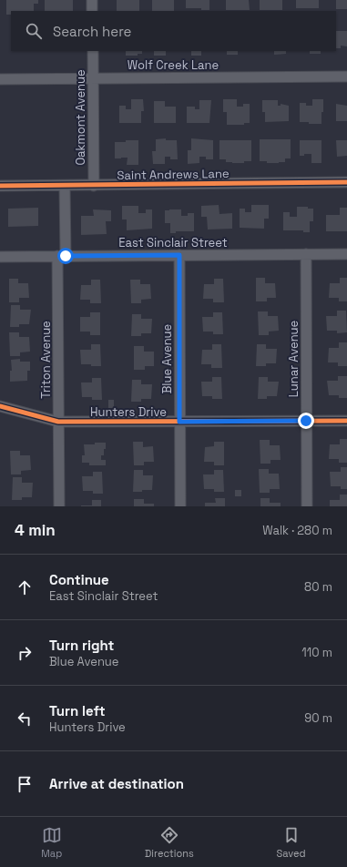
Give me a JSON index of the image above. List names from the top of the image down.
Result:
{
  "streets": {
    "street": [
      "Wolf Creek Lane",
      "Oakmont Avenue",
      "Saint Andrews Lane",
      "East Sinclair Street",
      "Blue Avenue",
      "Lunar Avenue",
      "Triton Avenue",
      "Hunters Drive"
    ]
  },
  "crossings": [
    ["Wolf Creek Lane", "Oakmont Avenue"],
    ["Oakmont Avenue", "Saint Andrews Lane"],
    ["Saint Andrews Lane", "Triton Avenue"],
    ["East Sinclair Street", "Blue Avenue"],
    ["East Sinclair Street", "Lunar Avenue"],
    ["East Sinclair Street", "Triton Avenue"],
    ["Blue Avenue", "Hunters Drive"],
    ["Lunar Avenue", "Hunters Drive"],
    ["Triton Avenue", "Hunters Drive"]
  ],
  "page": {
    "search": "Search here",
    "heading": ["4 min", "Walk · 280 m"],
    "list": [
      ["Continue", "East Sinclair Street", "80 m"],
      ["Turn right", "Blue Avenue", "110 m"],
      ["Turn left", "Hunters Drive", "90 m"],
      "Arrive at destination"
    ],
    "nav": ["Map", "Directions", "Saved"]
  }
}
